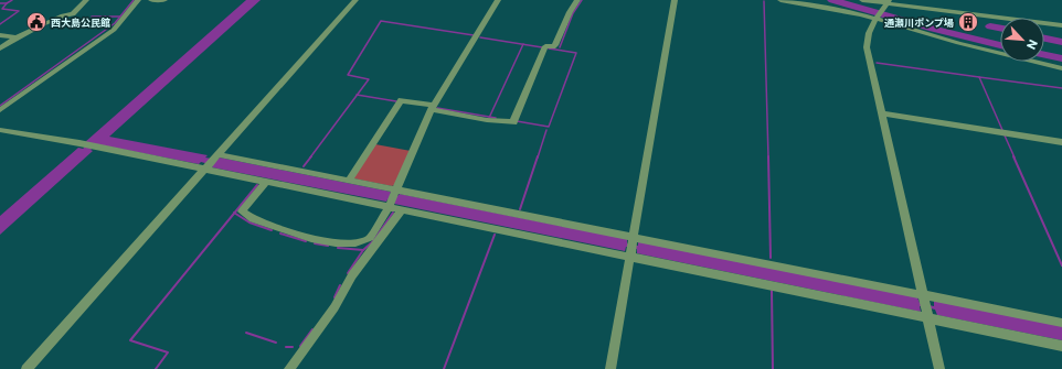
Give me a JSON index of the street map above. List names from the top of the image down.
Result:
{
  "places": {
    "public building": ["西大島公民館"],
    "building": ["通瀬川ポンプ場"]
  },
  "north": "bottom right"
}
